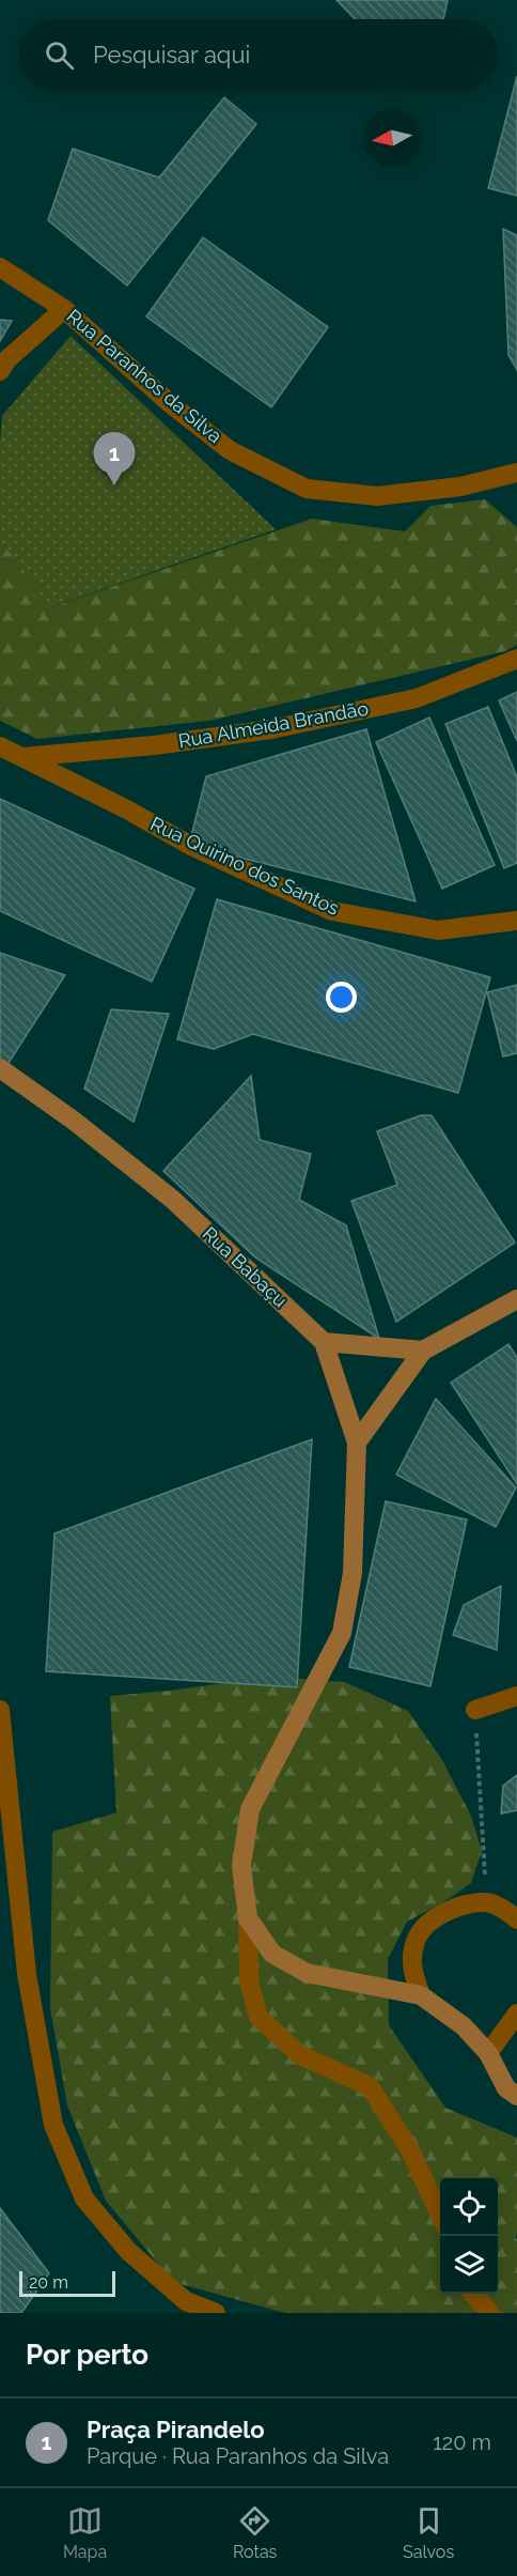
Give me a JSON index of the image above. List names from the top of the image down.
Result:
{
  "streets": {
    "street": [
      "Rua Paranhos da Silva",
      "Rua Almeida Brandão",
      "Rua Quirino dos Santos",
      "Rua Babaçu"
    ]
  },
  "crossings": [
    ["Rua Almeida Brandão", "Rua Quirino dos Santos"]
  ],
  "scale_bar": "20 m",
  "north": "left",
  "page": {
    "search": "Pesquisar aqui",
    "pins": "1",
    "scale": "20 m",
    "heading": "Por perto",
    "list": [
      {
        "mark": "1",
        "name": "Praça Pirandelo",
        "note": "Parque · Rua Paranhos da Silva",
        "value": "120 m"
      }
    ],
    "nav": ["Mapa", "Rotas", "Salvos"]
  }
}
